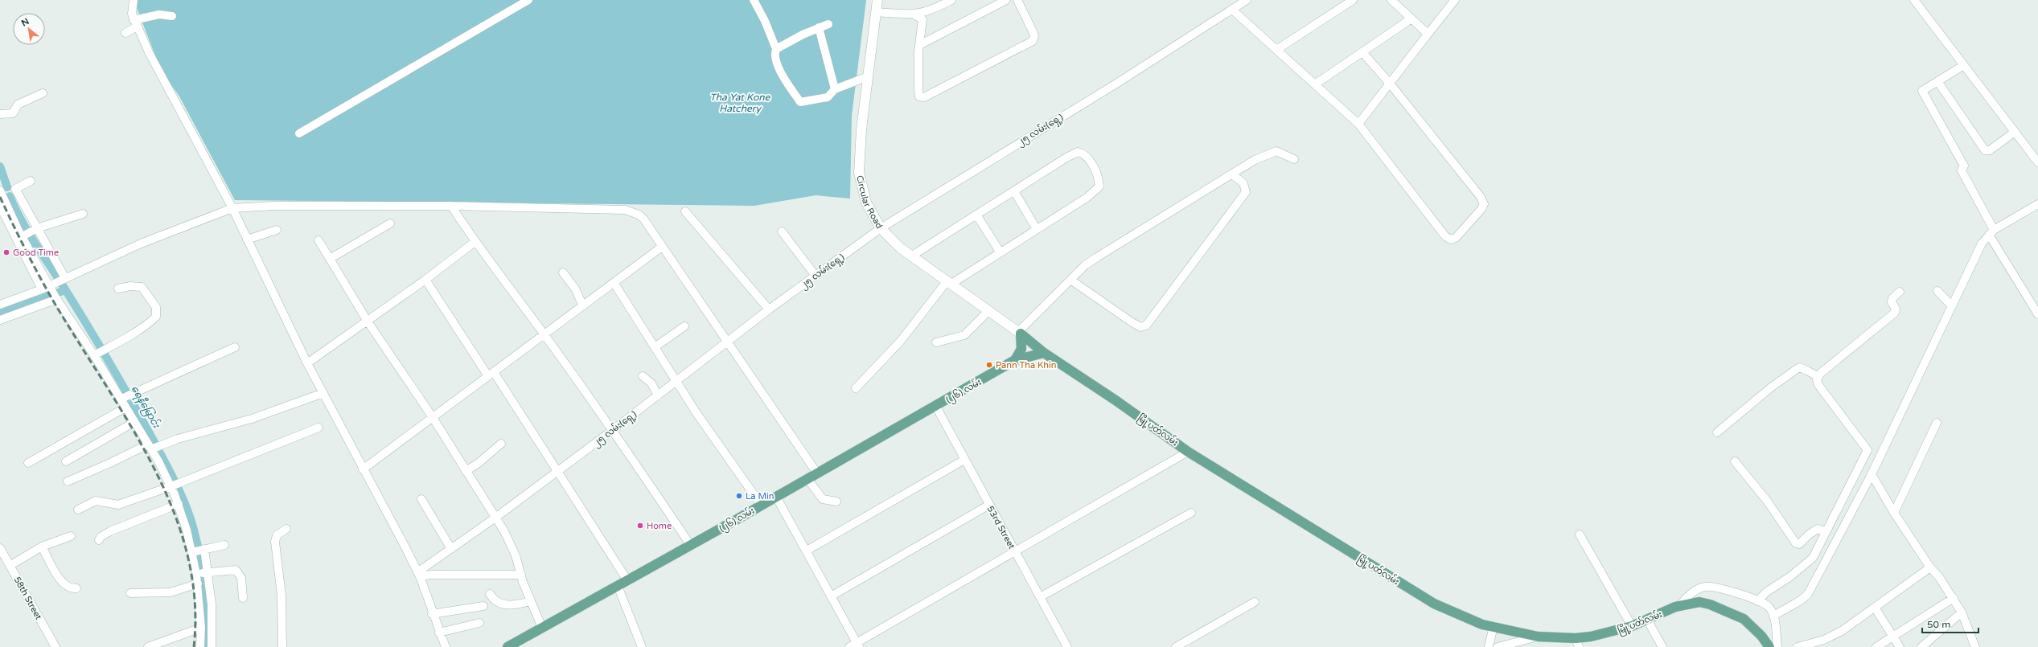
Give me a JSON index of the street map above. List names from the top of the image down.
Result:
{
  "streets": {
    "main road": ["(၂၆) လမ်း", "မြို့ပတ်လမ်း"],
    "street": [
      "၂၅ လမ်း(ရှေ့)",
      "Circular Road",
      "53rd Street",
      "58th Street"
    ]
  },
  "crossings": [
    ["၂၅ လမ်း(ရှေ့)", "Circular Road"],
    ["Circular Road", "မြို့ပတ်လမ်း"],
    ["(၂၆) လမ်း", "မြို့ပတ်လမ်း"],
    ["(၂၆) လမ်း", "53rd Street"]
  ],
  "water": ["Tha Yat Kone Hatchery", "ရေနီမြောင်း"],
  "places": [
    "Good Time",
    "Pann Tha Khin",
    "La Min",
    "Home"
  ],
  "scale_bar": "50 m",
  "north": "top left"
}
